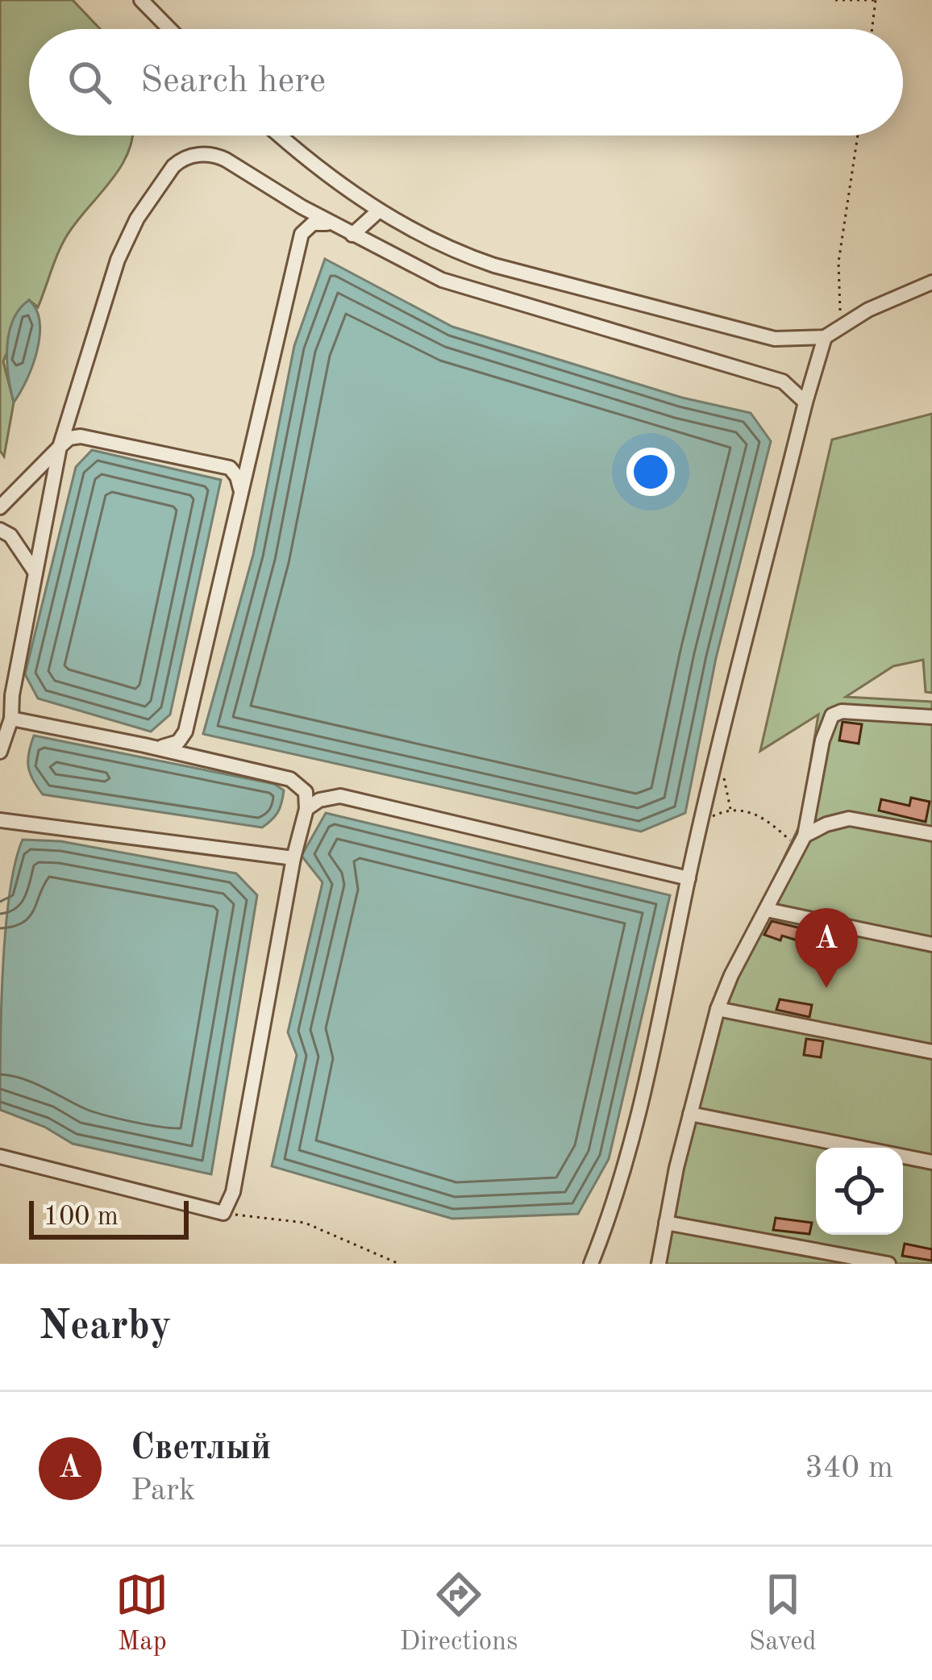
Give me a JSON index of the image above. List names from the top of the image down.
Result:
{
  "scale_bar": "100 m",
  "page": {
    "search": "Search here",
    "pins": "A",
    "scale": "100 m",
    "heading": "Nearby",
    "list": [
      {
        "mark": "A",
        "name": "Светлый",
        "note": "Park",
        "value": "340 m"
      }
    ],
    "nav": ["Map", "Directions", "Saved"]
  }
}
